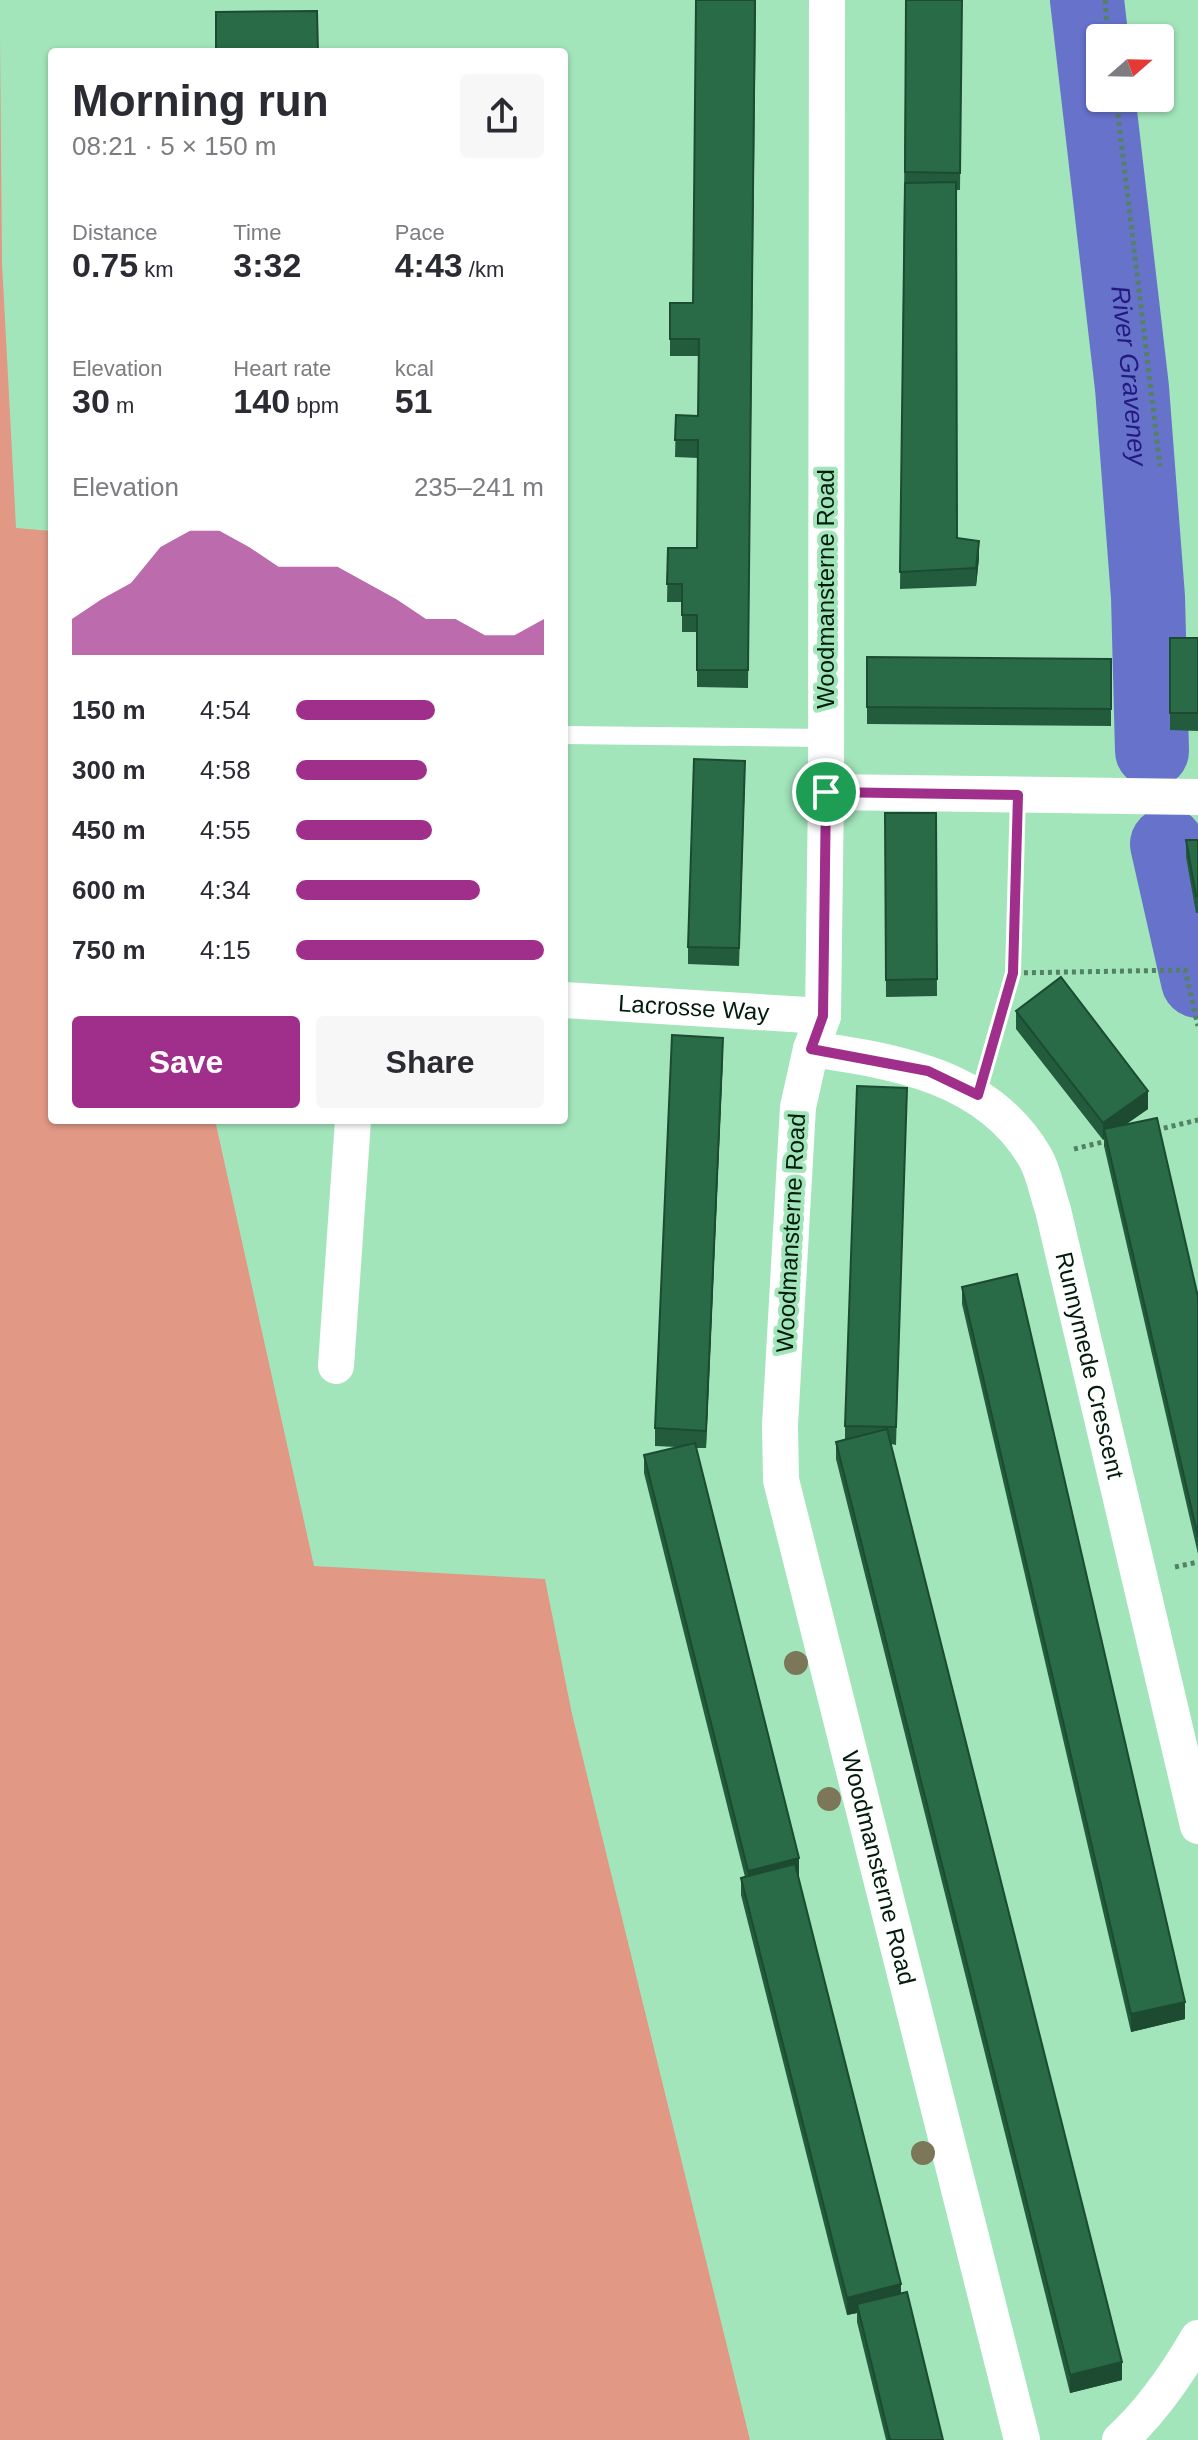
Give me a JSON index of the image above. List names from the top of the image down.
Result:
{
  "streets": {
    "street": ["Woodmansterne Road", "Lacrosse Way", "Runnymede Crescent"]
  },
  "crossings": [
    ["Woodmansterne Road", "Lacrosse Way"],
    ["Woodmansterne Road", "Runnymede Crescent"]
  ],
  "water": ["River Graveney"],
  "north": "right",
  "page": {
    "heading": ["Morning run", "08:21 · 5 × 150 m"],
    "stats": [
      ["Distance", "0.75 km"],
      ["Time", "3:32"],
      ["Pace", "4:43 /km"],
      ["Elevation", "30 m"],
      ["Heart rate", "140 bpm"],
      ["kcal", "51"]
    ],
    "chart": ["Elevation", "235–241 m"],
    "list": [
      {
        "name": "150 m",
        "note": "4:54"
      },
      {
        "name": "300 m",
        "note": "4:58"
      },
      {
        "name": "450 m",
        "note": "4:55"
      },
      {
        "name": "600 m",
        "note": "4:34"
      },
      {
        "name": "750 m",
        "note": "4:15"
      }
    ],
    "buttons": ["Save", "Share"]
  }
}
